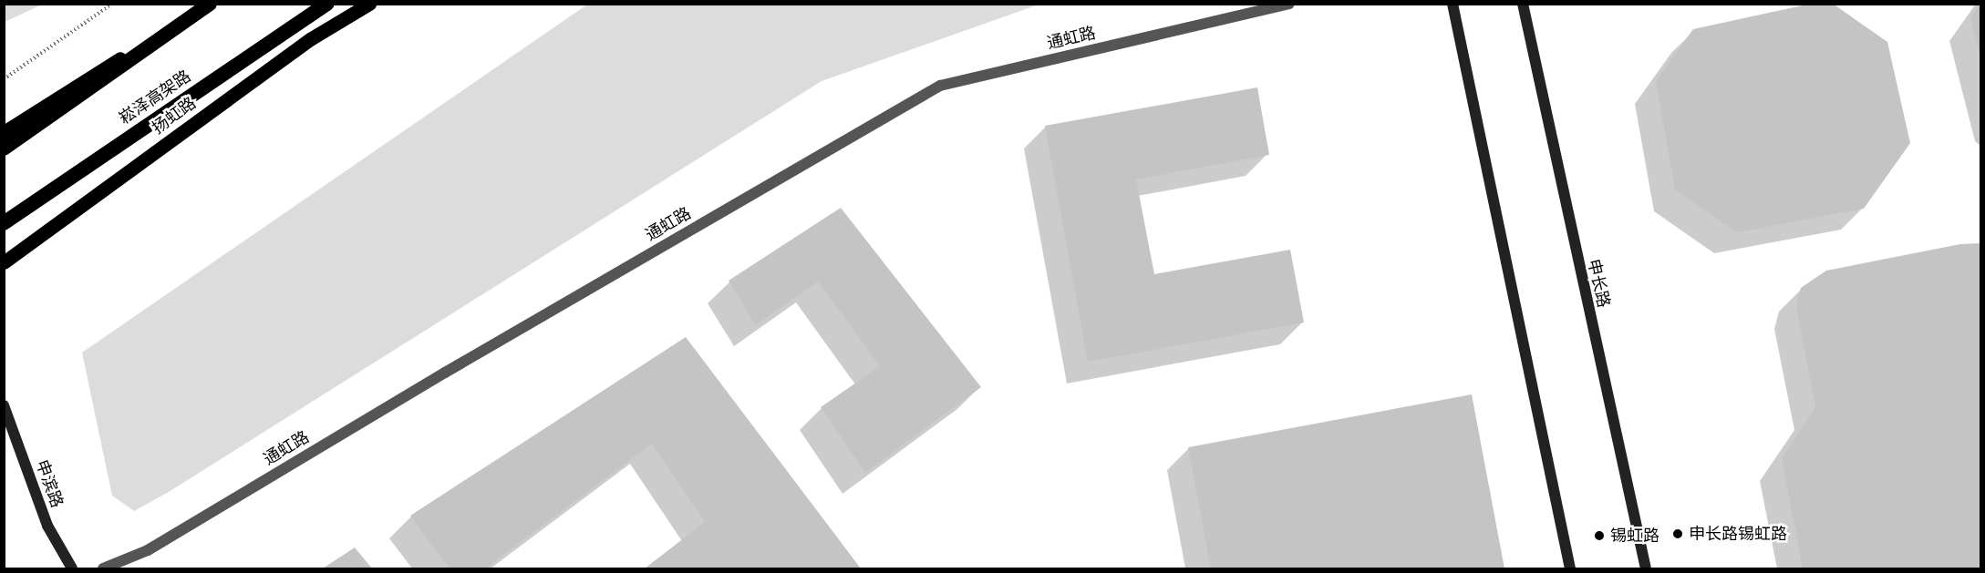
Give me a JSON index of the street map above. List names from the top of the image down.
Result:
{
  "streets": {
    "highway": ["崧泽高架路"],
    "main road": ["扬虹路", "申长路", "申滨路"],
    "street": ["通虹路"]
  },
  "places": ["申长路锡虹路", "锡虹路"]
}
